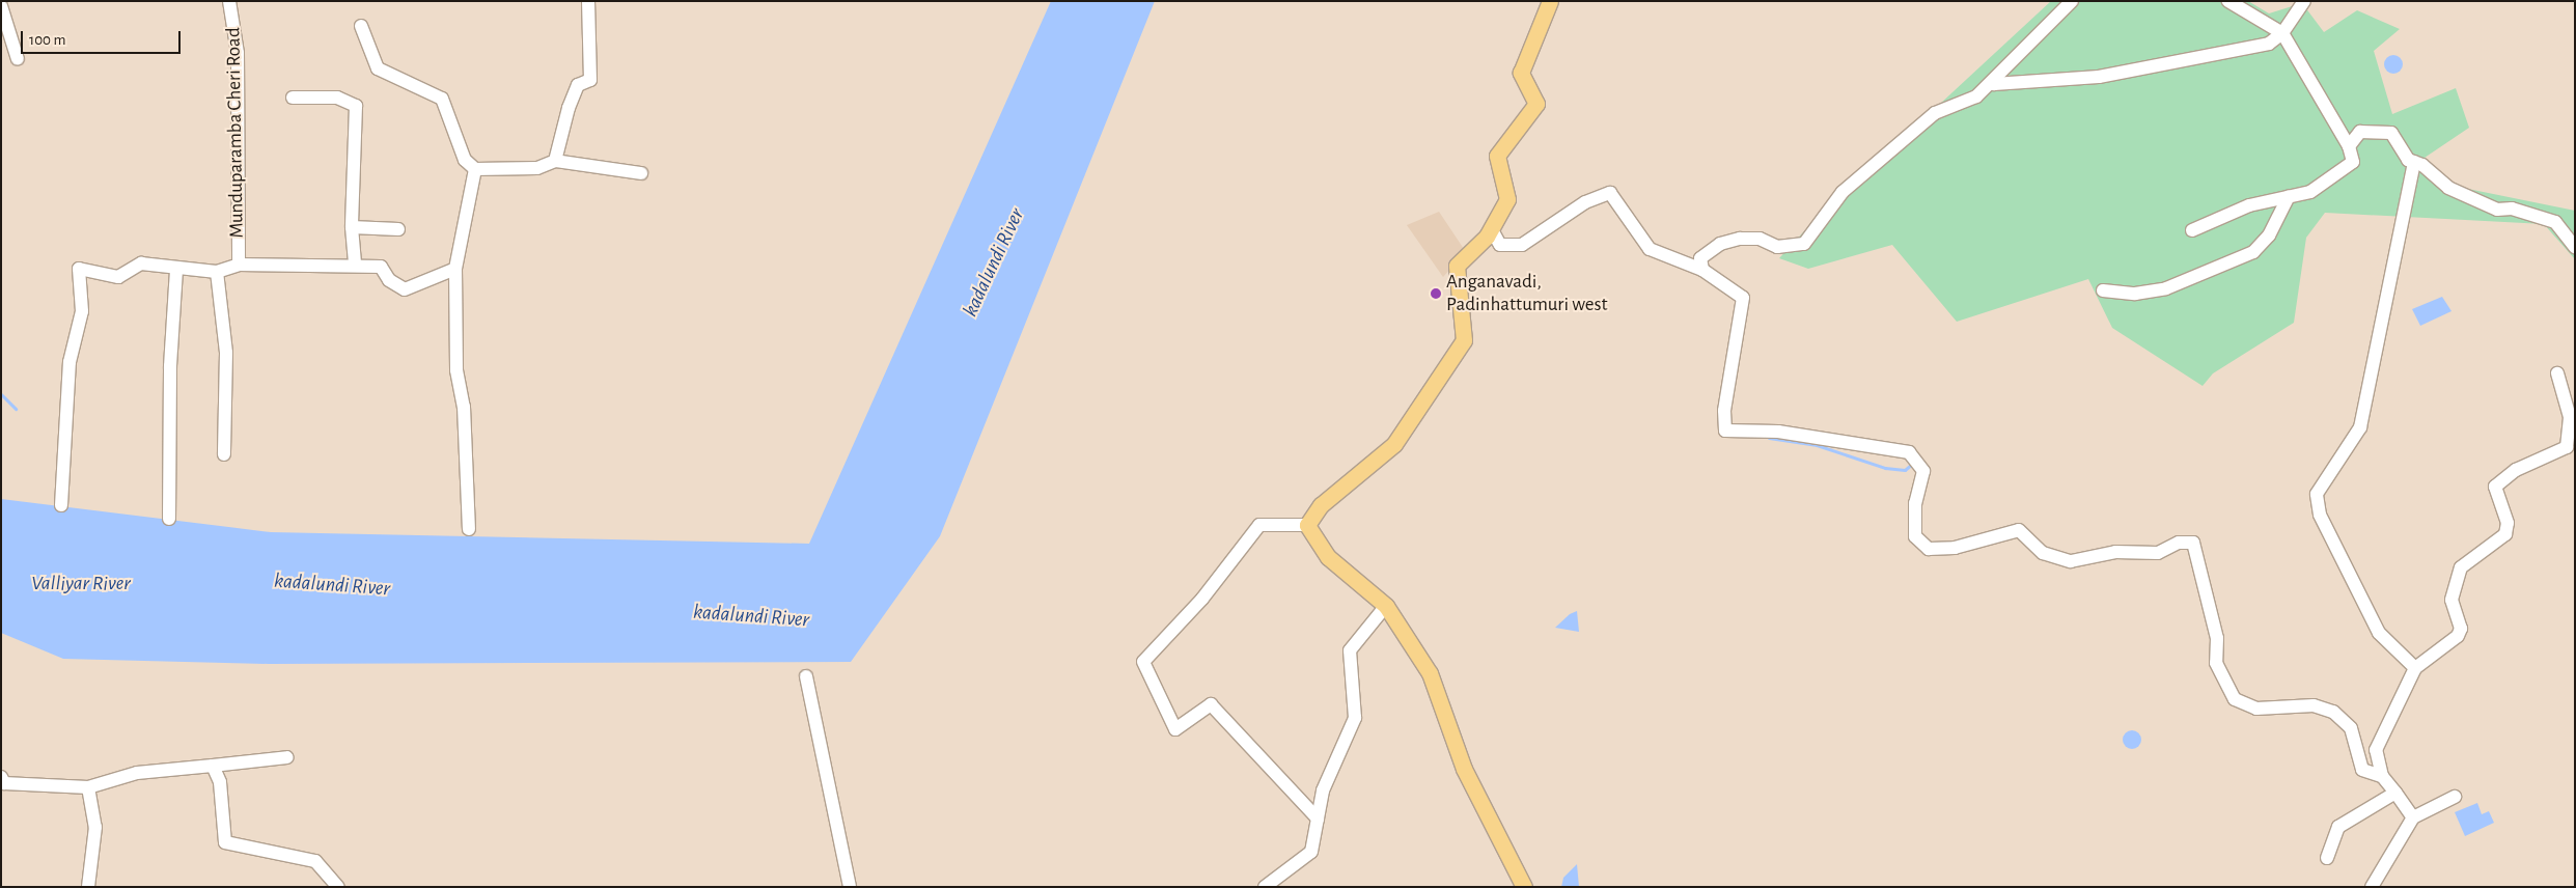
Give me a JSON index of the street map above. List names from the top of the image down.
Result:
{
  "streets": {
    "street": ["Munduparamba Cheri Road"]
  },
  "water": ["kadalundi River", "Valliyar River"],
  "places": ["Anganavadi, Padinhattumuri west"],
  "scale_bar": "100 m"
}
